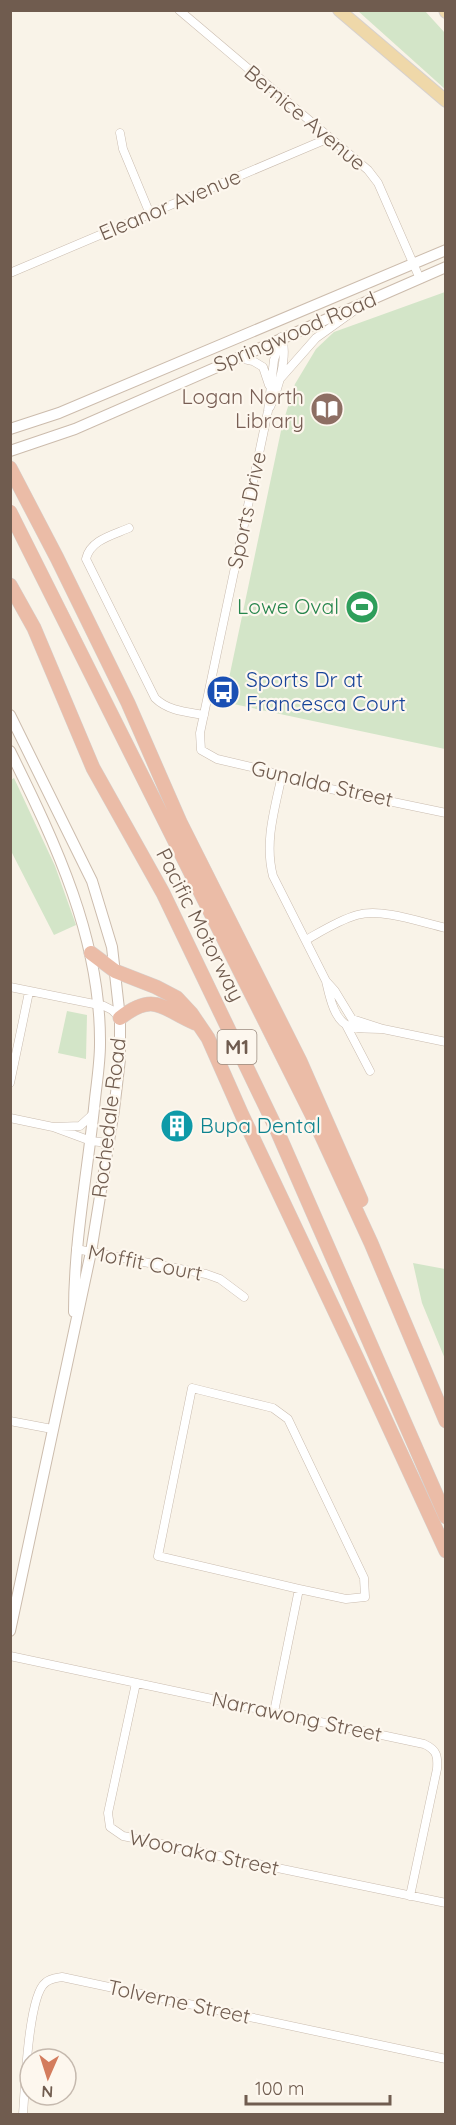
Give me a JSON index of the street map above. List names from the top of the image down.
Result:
{
  "streets": {
    "highway": ["Pacific Motorway", "M1"],
    "main road": ["Springwood Road", "Sports Drive", "Rochedale Road"],
    "street": [
      "Bernice Avenue",
      "Eleanor Avenue",
      "Gunalda Street",
      "Moffit Court",
      "Narrawong Street",
      "Wooraka Street",
      "Tolverne Street"
    ]
  },
  "crossings": [
    ["Bernice Avenue", "Eleanor Avenue"],
    ["Bernice Avenue", "Springwood Road"],
    ["Springwood Road", "Sports Drive"],
    ["Sports Drive", "Gunalda Street"],
    ["Rochedale Road", "Moffit Court"],
    ["Narrawong Street", "Wooraka Street"]
  ],
  "places": {
    "library": ["Logan North Library"],
    "sports": ["Lowe Oval"],
    "bus stop": ["Sports Dr at Francesca Court"],
    "building": ["Bupa Dental"]
  },
  "scale_bar": "100 m",
  "north": "bottom"
}
